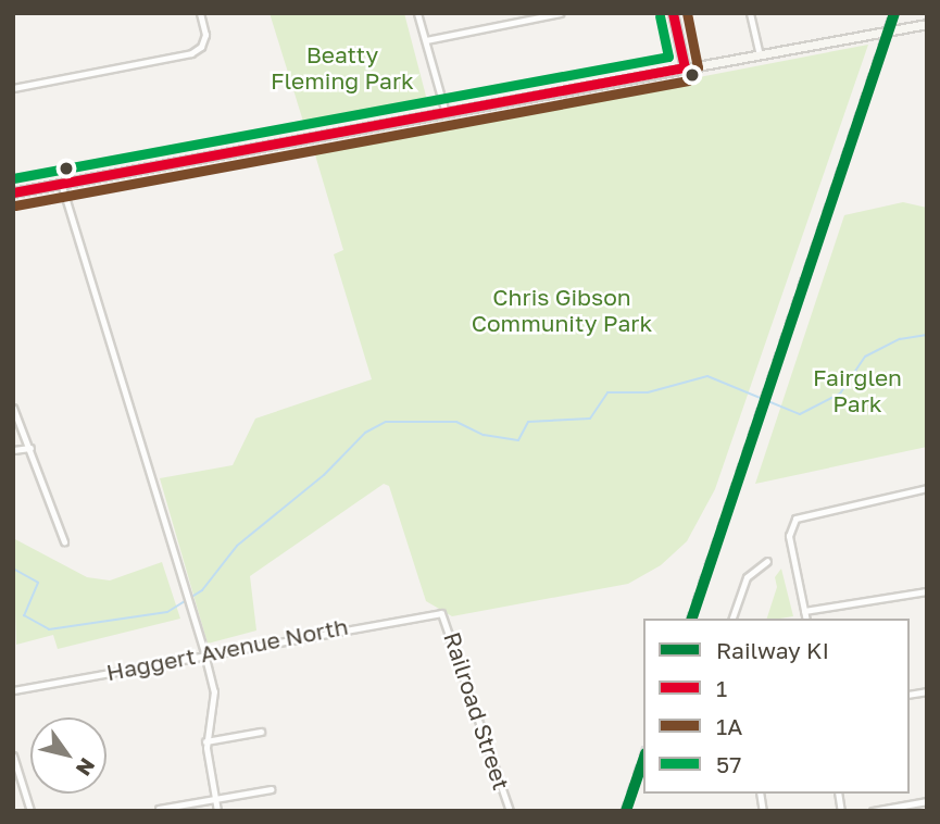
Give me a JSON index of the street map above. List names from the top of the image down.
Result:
{
  "streets": {
    "street": ["Haggert Avenue North", "Railroad Street"]
  },
  "crossings": [
    ["Haggert Avenue North", "Railroad Street"]
  ],
  "parks": ["Beatty Fleming Park", "Chris Gibson Community Park", "Fairglen Park"],
  "lines": [
    "rail line KI",
    "transit line 1",
    "transit line 1A",
    "transit line 57"
  ],
  "legend": [
    "Railway KI",
    "1",
    "1A",
    "57"
  ],
  "north": "bottom right"
}
